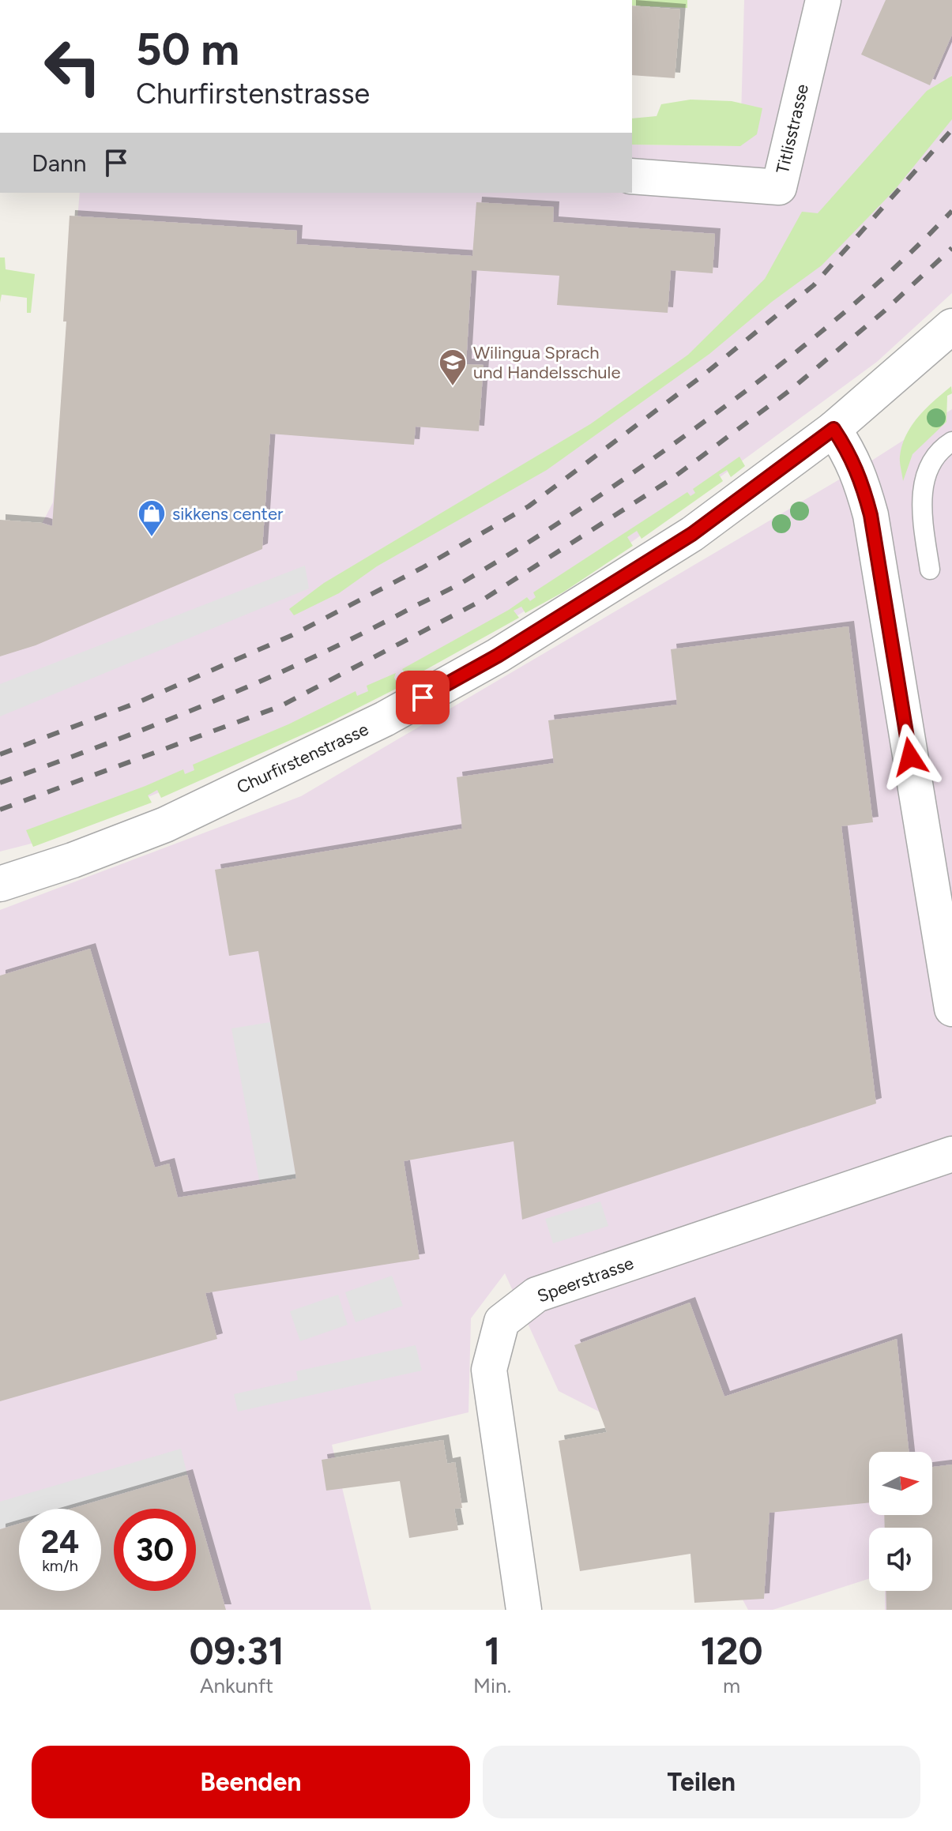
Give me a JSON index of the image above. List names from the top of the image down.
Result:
{
  "streets": {
    "street": ["Titlisstrasse", "Churfirstenstrasse", "Speerstrasse"]
  },
  "places": {
    "school or university": ["Wilingua Sprach und Handelsschule"],
    "shop": ["sikkens center"]
  },
  "north": "right",
  "page": {
    "turn": ["50 m", "Churfirstenstrasse"],
    "then": "Dann",
    "speed": "24 km/h",
    "limit": "30",
    "eta": [
      "09:31",
      "Ankunft",
      "1",
      "Min.",
      "120",
      "m"
    ],
    "buttons": ["Beenden", "Teilen"]
  }
}
